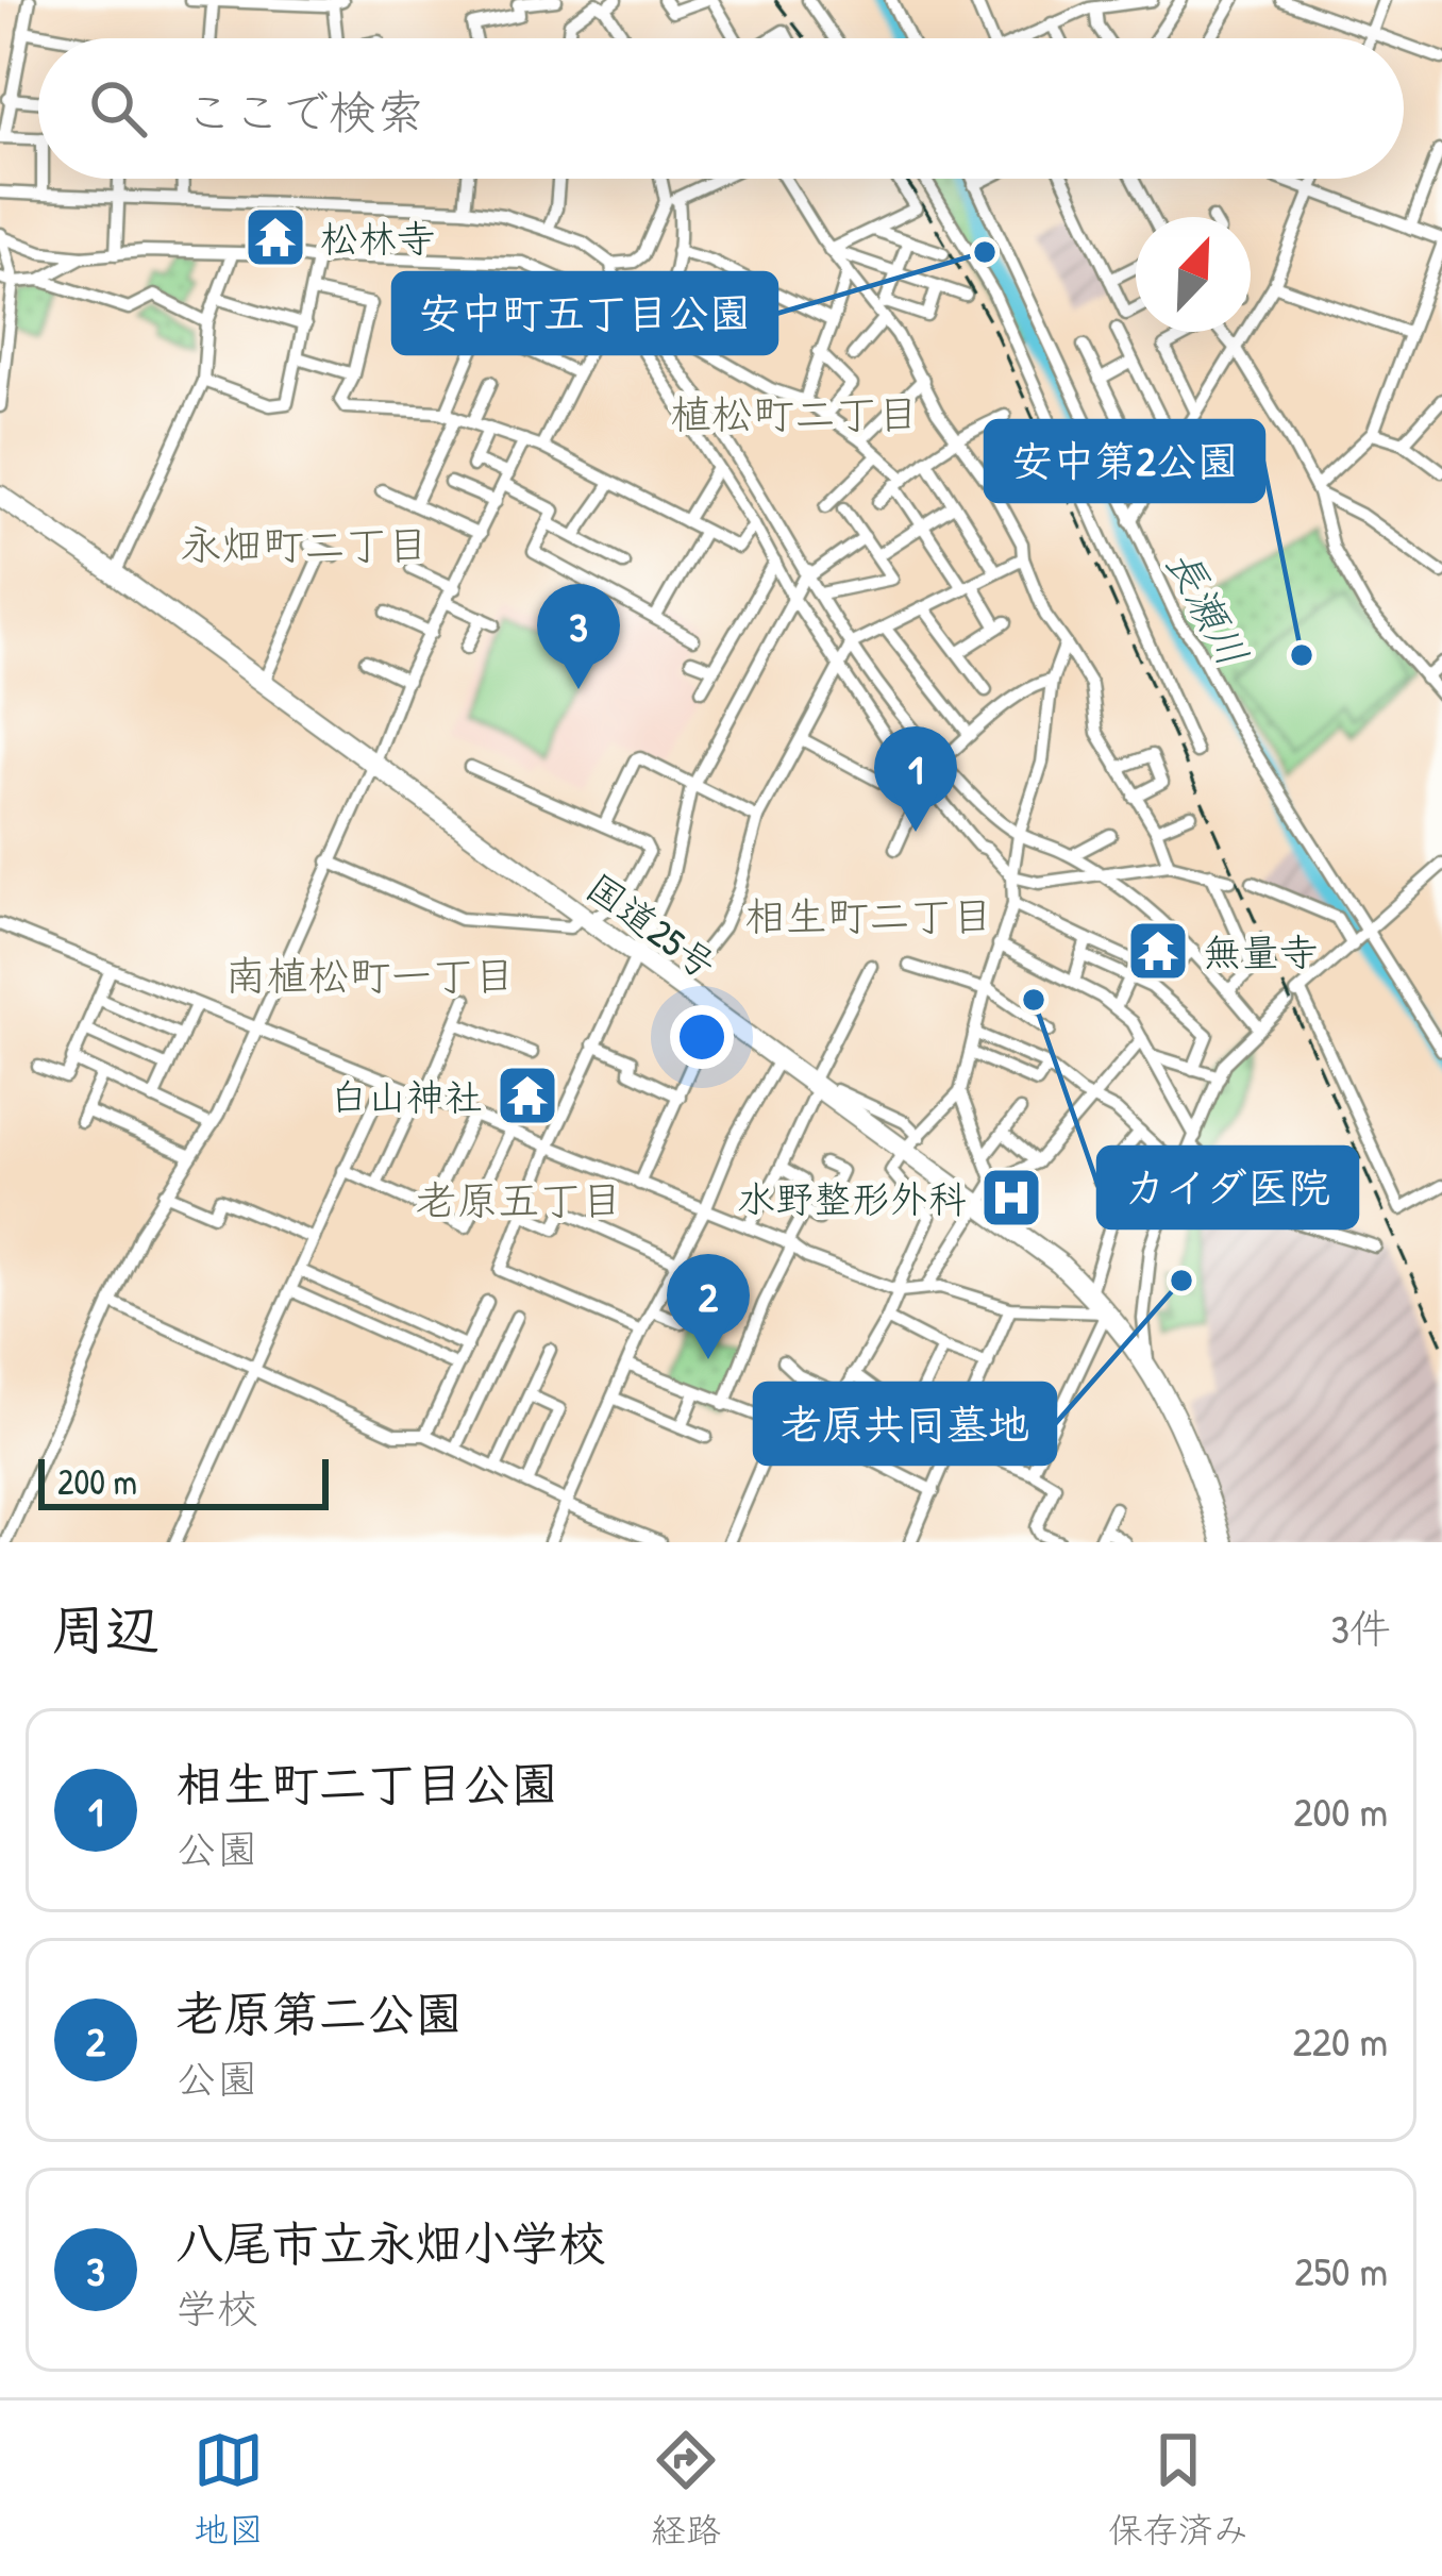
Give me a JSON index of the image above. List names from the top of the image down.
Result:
{
  "streets": {
    "highway": ["国道25号"]
  },
  "districts": [
    "植松町二丁目",
    "永畑町二丁目",
    "相生町二丁目",
    "南植松町一丁目",
    "老原五丁目"
  ],
  "water": ["長瀬川"],
  "places": {
    "temple": ["松林寺", "無量寺", "白山神社"],
    "other": [
      "安中町五丁目公園",
      "安中第2公園",
      "カイダ医院",
      "老原共同墓地"
    ],
    "hospital": ["水野整形外科"]
  },
  "scale_bar": "200 m",
  "north": "top right",
  "page": {
    "search": "ここで検索",
    "pins": ["3", "1", "2"],
    "scale": "200 m",
    "heading": ["周辺", "3件"],
    "list": [
      {
        "mark": "1",
        "name": "相生町二丁目公園",
        "note": "公園",
        "value": "200 m"
      },
      {
        "mark": "2",
        "name": "老原第二公園",
        "note": "公園",
        "value": "220 m"
      },
      {
        "mark": "3",
        "name": "八尾市立永畑小学校",
        "note": "学校",
        "value": "250 m"
      }
    ],
    "nav": ["地図", "経路", "保存済み"]
  }
}
